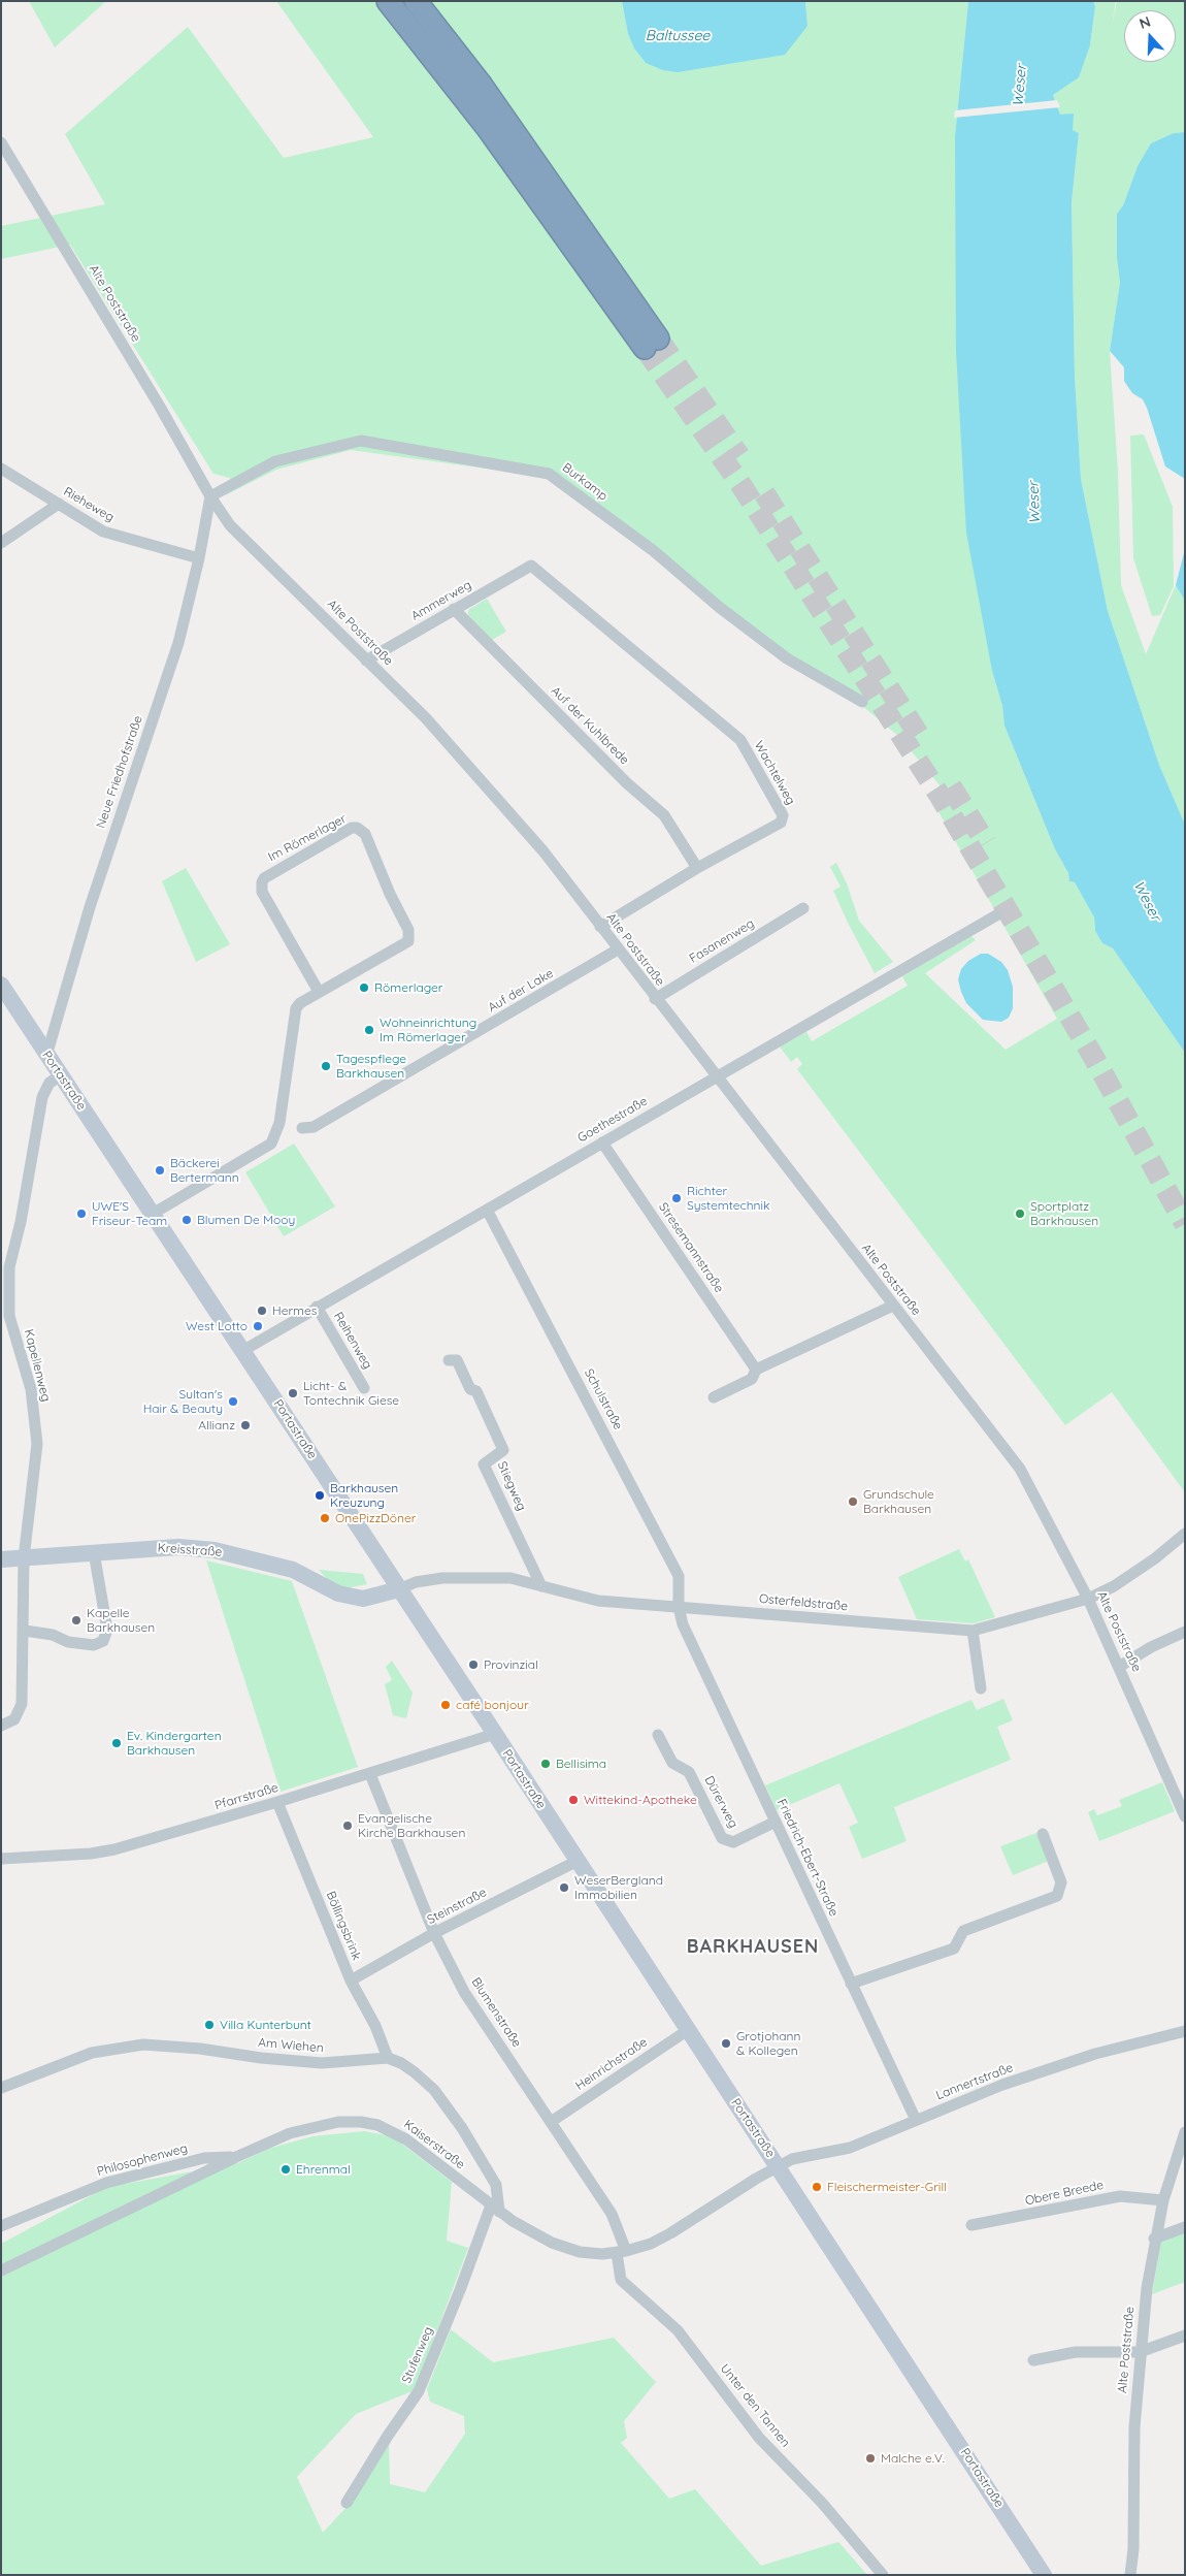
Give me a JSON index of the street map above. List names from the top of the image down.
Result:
{
  "streets": {
    "main road": ["Portastraße", "Kreisstraße"],
    "street": [
      "Alte Poststraße",
      "Burkamp",
      "Rieheweg",
      "Ammerweg",
      "Auf der Kuhlbrede",
      "Neue Friedhofstraße",
      "Wachtelweg",
      "Im Römerlager",
      "Fasanenweg",
      "Auf der Lake",
      "Goethestraße",
      "Stresemannstraße",
      "Reihenweg",
      "Kapellenweg",
      "Schulstraße",
      "Stiegweg",
      "Osterfeldstraße",
      "Pfarrstraße",
      "Dürerweg",
      "Friedrich-Ebert-Straße",
      "Steinstraße",
      "Böllingsbrink",
      "Blumenstraße",
      "Am Wiehen",
      "Heinrichstraße",
      "Lannertstraße",
      "Kaiserstraße",
      "Philosophenweg",
      "Obere Breede",
      "Stufenweg",
      "Unter den Tannen"
    ]
  },
  "crossings": [
    ["Alte Poststraße", "Burkamp"],
    ["Alte Poststraße", "Ammerweg"],
    ["Alte Poststraße", "Neue Friedhofstraße"],
    ["Alte Poststraße", "Wachtelweg"],
    ["Alte Poststraße", "Fasanenweg"],
    ["Alte Poststraße", "Auf der Lake"],
    ["Alte Poststraße", "Goethestraße"],
    ["Alte Poststraße", "Osterfeldstraße"],
    ["Alte Poststraße", "Obere Breede"],
    ["Burkamp", "Neue Friedhofstraße"],
    ["Rieheweg", "Neue Friedhofstraße"],
    ["Ammerweg", "Auf der Kuhlbrede"],
    ["Ammerweg", "Wachtelweg"],
    ["Auf der Kuhlbrede", "Wachtelweg"],
    ["Neue Friedhofstraße", "Portastraße"],
    ["Im Römerlager", "Portastraße"],
    ["Portastraße", "Goethestraße"],
    ["Portastraße", "Kapellenweg"],
    ["Portastraße", "Kreisstraße"],
    ["Portastraße", "Osterfeldstraße"],
    ["Portastraße", "Pfarrstraße"],
    ["Portastraße", "Steinstraße"],
    ["Portastraße", "Heinrichstraße"],
    ["Portastraße", "Lannertstraße"],
    ["Portastraße", "Kaiserstraße"],
    ["Goethestraße", "Stresemannstraße"],
    ["Goethestraße", "Reihenweg"],
    ["Goethestraße", "Schulstraße"],
    ["Kapellenweg", "Kreisstraße"],
    ["Schulstraße", "Osterfeldstraße"],
    ["Schulstraße", "Friedrich-Ebert-Straße"],
    ["Stiegweg", "Osterfeldstraße"],
    ["Kreisstraße", "Osterfeldstraße"],
    ["Osterfeldstraße", "Friedrich-Ebert-Straße"],
    ["Pfarrstraße", "Böllingsbrink"],
    ["Pfarrstraße", "Blumenstraße"],
    ["Dürerweg", "Friedrich-Ebert-Straße"],
    ["Friedrich-Ebert-Straße", "Lannertstraße"],
    ["Steinstraße", "Böllingsbrink"],
    ["Steinstraße", "Blumenstraße"],
    ["Böllingsbrink", "Am Wiehen"],
    ["Blumenstraße", "Heinrichstraße"],
    ["Blumenstraße", "Kaiserstraße"],
    ["Blumenstraße", "Unter den Tannen"],
    ["Lannertstraße", "Kaiserstraße"],
    ["Kaiserstraße", "Philosophenweg"],
    ["Kaiserstraße", "Stufenweg"],
    ["Kaiserstraße", "Unter den Tannen"]
  ],
  "districts": ["BARKHAUSEN"],
  "water": ["Baltussee", "Weser"],
  "places": [
    "Römerlager",
    "Wohneinrichtung Im Römerlager",
    "Tagespflege Barkhausen",
    "Bäckerei Bertermann",
    "Richter Systemtechnik",
    "UWE'S Friseur-Team",
    "Sportplatz Barkhausen",
    "Blumen De Mooy",
    "Hermes",
    "West Lotto",
    "Licht- & Tontechnik Giese",
    "Sultan's Hair & Beauty",
    "Allianz",
    "Barkhausen Kreuzung",
    "Grundschule Barkhausen",
    "OnePizzDöner",
    "Kapelle Barkhausen",
    "Provinzial",
    "café bonjour",
    "Ev. Kindergarten Barkhausen",
    "Bellisima",
    "Wittekind-Apotheke",
    "Evangelische Kirche Barkhausen",
    "WeserBergland Immobilien",
    "Villa Kunterbunt",
    "Grotjohann & Kollegen",
    "Ehrenmal",
    "Fleischermeister-Grill",
    "Malche e.V."
  ],
  "north": "top"
}
